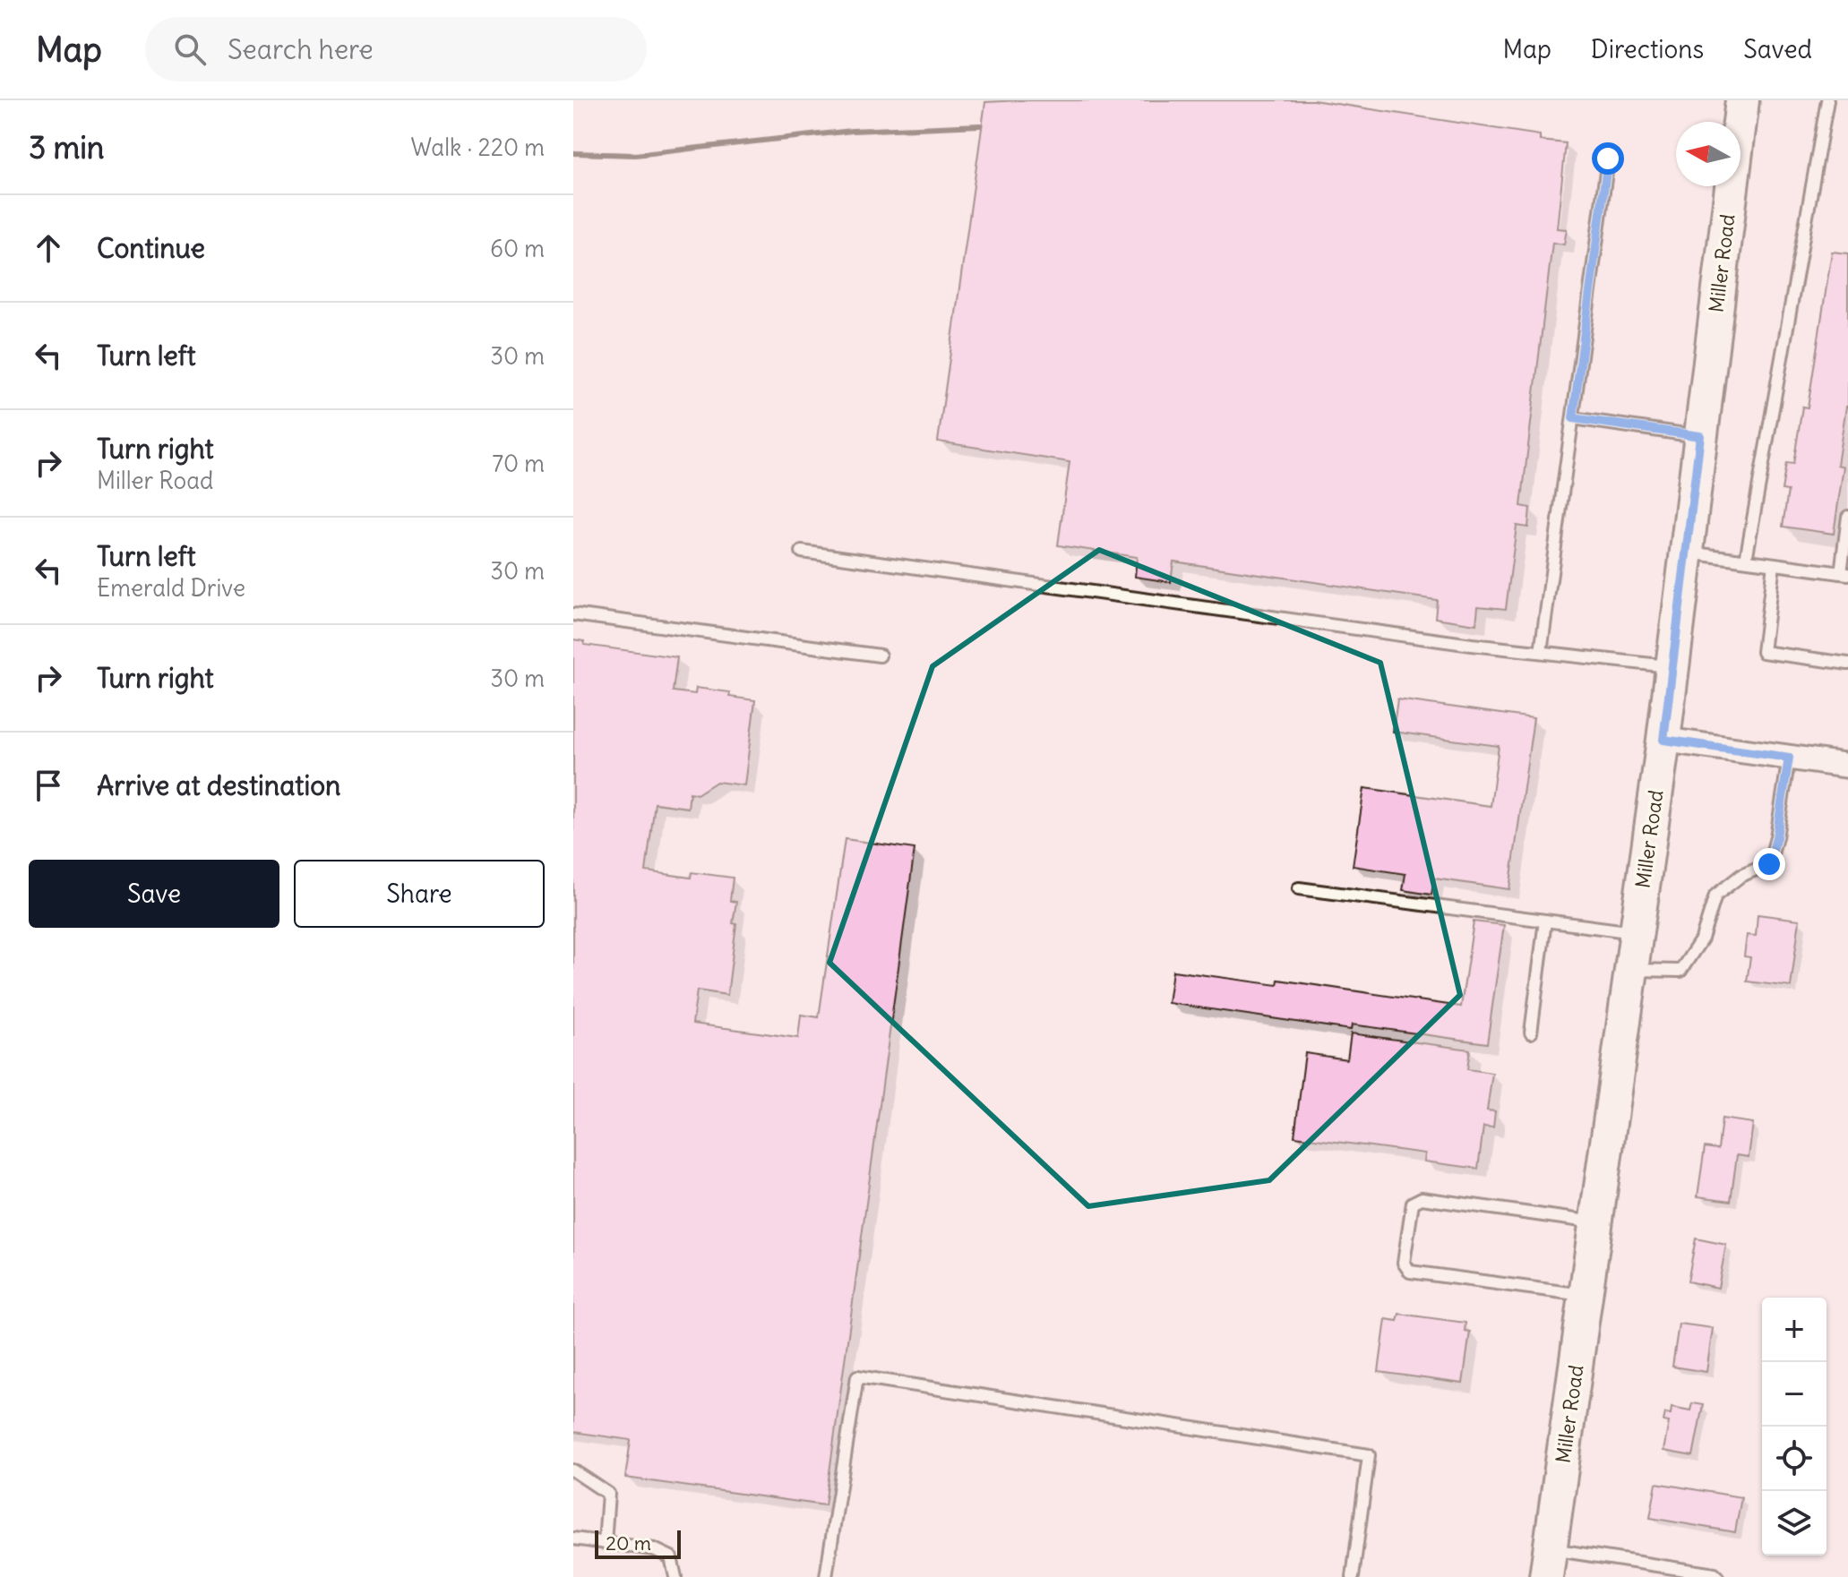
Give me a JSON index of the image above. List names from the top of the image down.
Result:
{
  "streets": {
    "street": ["Miller Road"]
  },
  "scale_bar": "20 m",
  "north": "left",
  "page": {
    "header": "Map",
    "search": "Search here",
    "nav": ["Map", "Directions", "Saved"],
    "heading": ["3 min", "Walk · 220 m"],
    "list": [
      ["Continue", "60 m"],
      ["Turn left", "30 m"],
      ["Turn right", "Miller Road", "70 m"],
      ["Turn left", "Emerald Drive", "30 m"],
      ["Turn right", "30 m"],
      "Arrive at destination"
    ],
    "buttons": ["Save", "Share"],
    "map_buttons": ["+", "−"],
    "scale": "20 m"
  }
}
